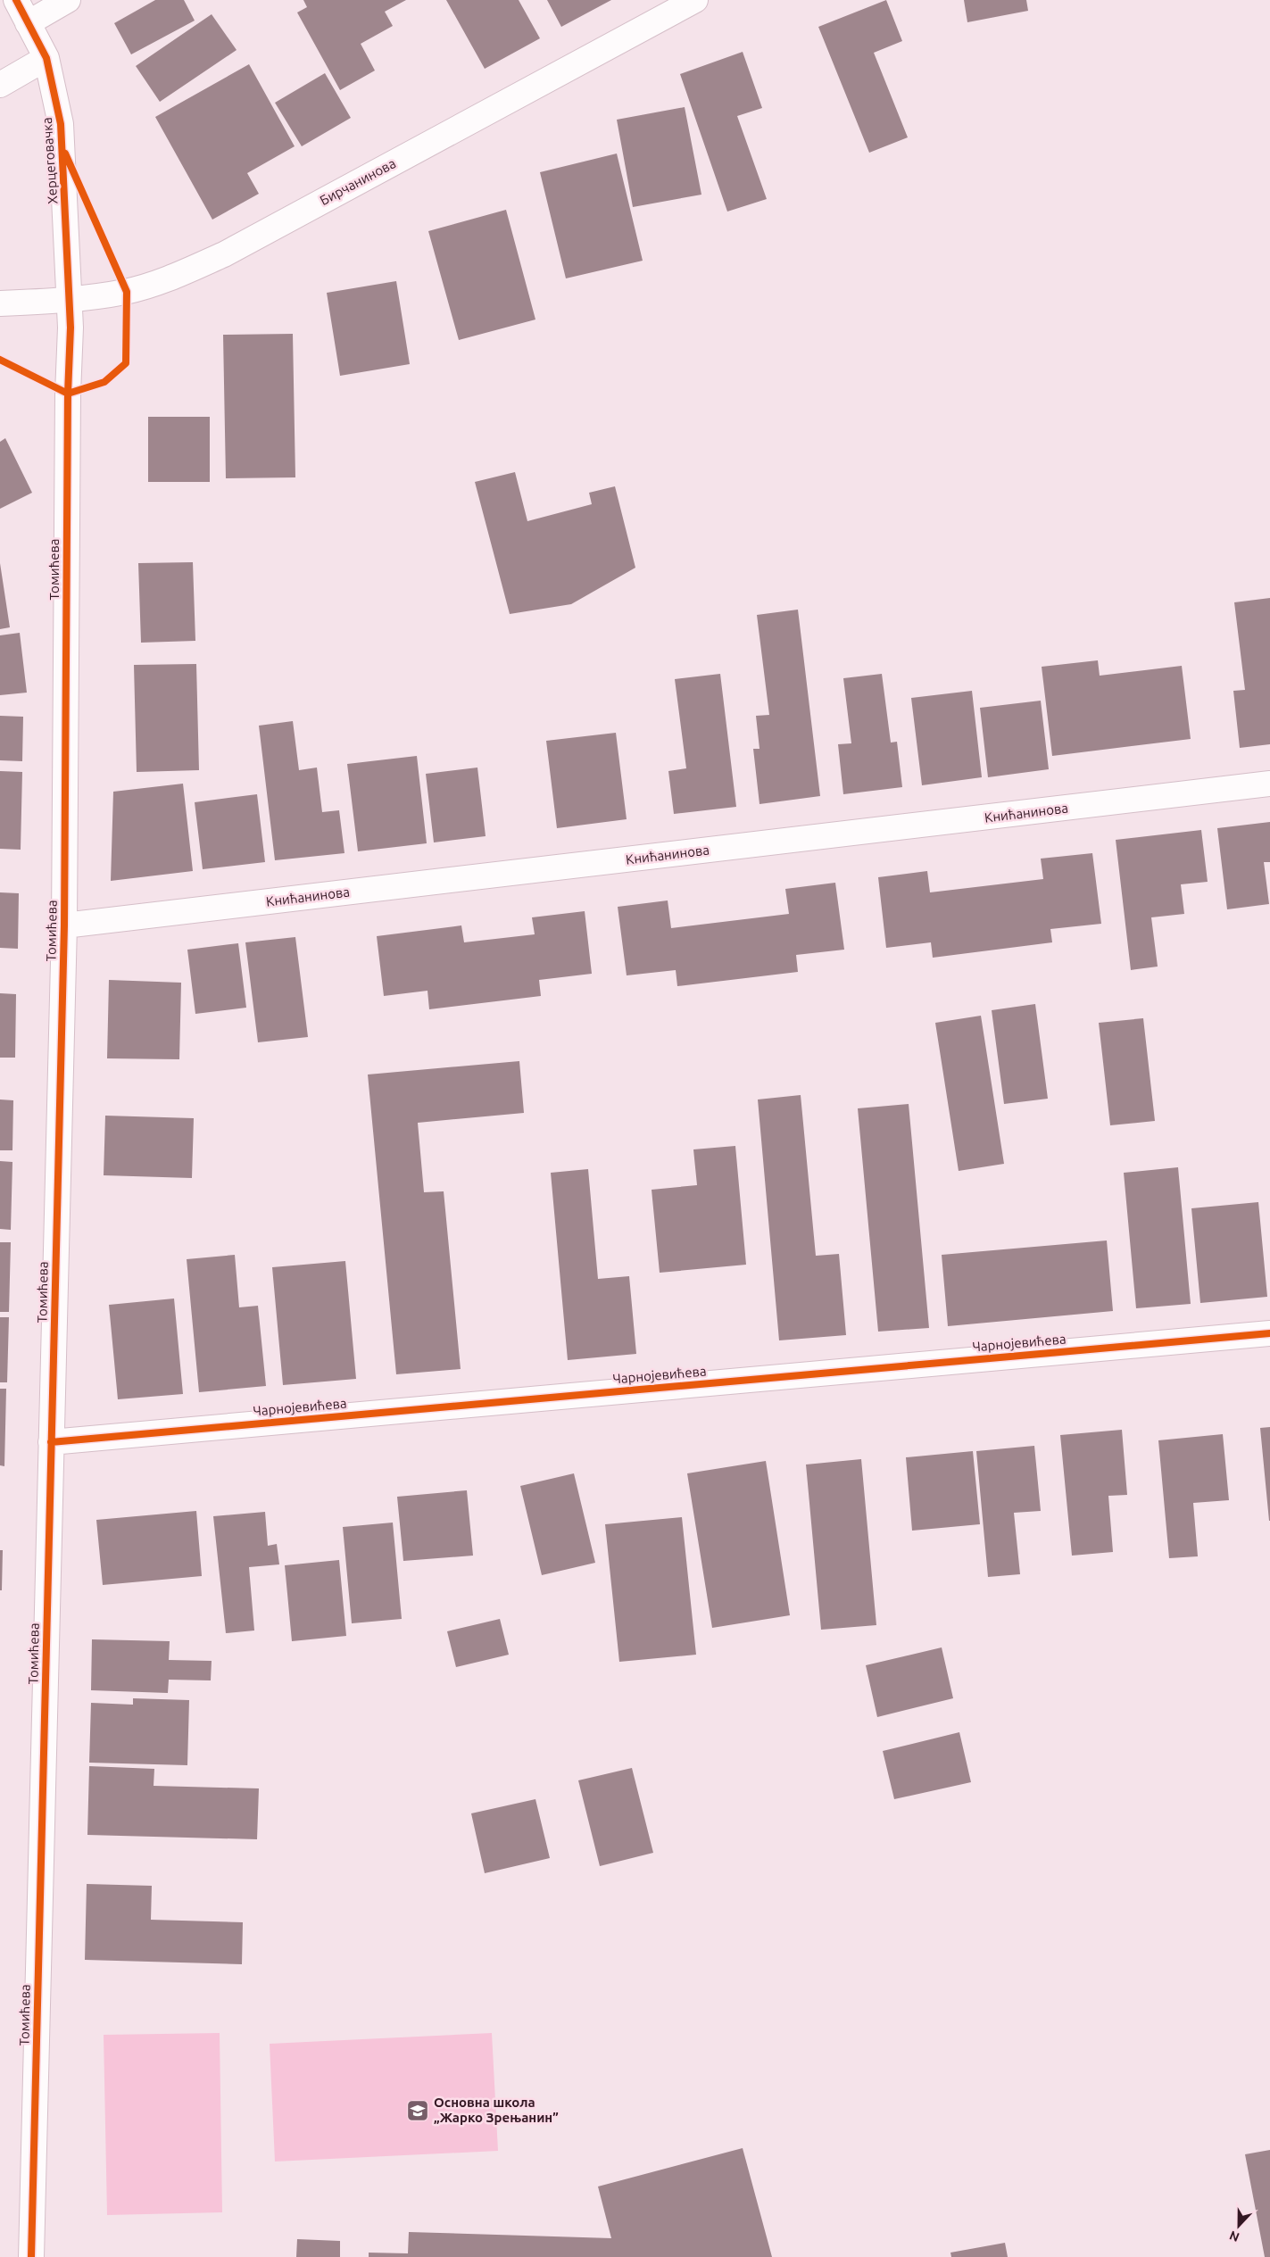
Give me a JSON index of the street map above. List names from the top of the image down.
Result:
{
  "streets": {
    "street": [
      "Херцеговачка",
      "Бирчанинова",
      "Томићева",
      "Книћанинова",
      "Чарнојевићева"
    ]
  },
  "crossings": [
    ["Херцеговачка", "Бирчанинова"],
    ["Херцеговачка", "Томићева"],
    ["Томићева", "Книћанинова"],
    ["Томићева", "Чарнојевићева"]
  ],
  "places": {
    "school or university": ["Основна школа „Жарко Зрењанин”"]
  },
  "north": "bottom"
}
